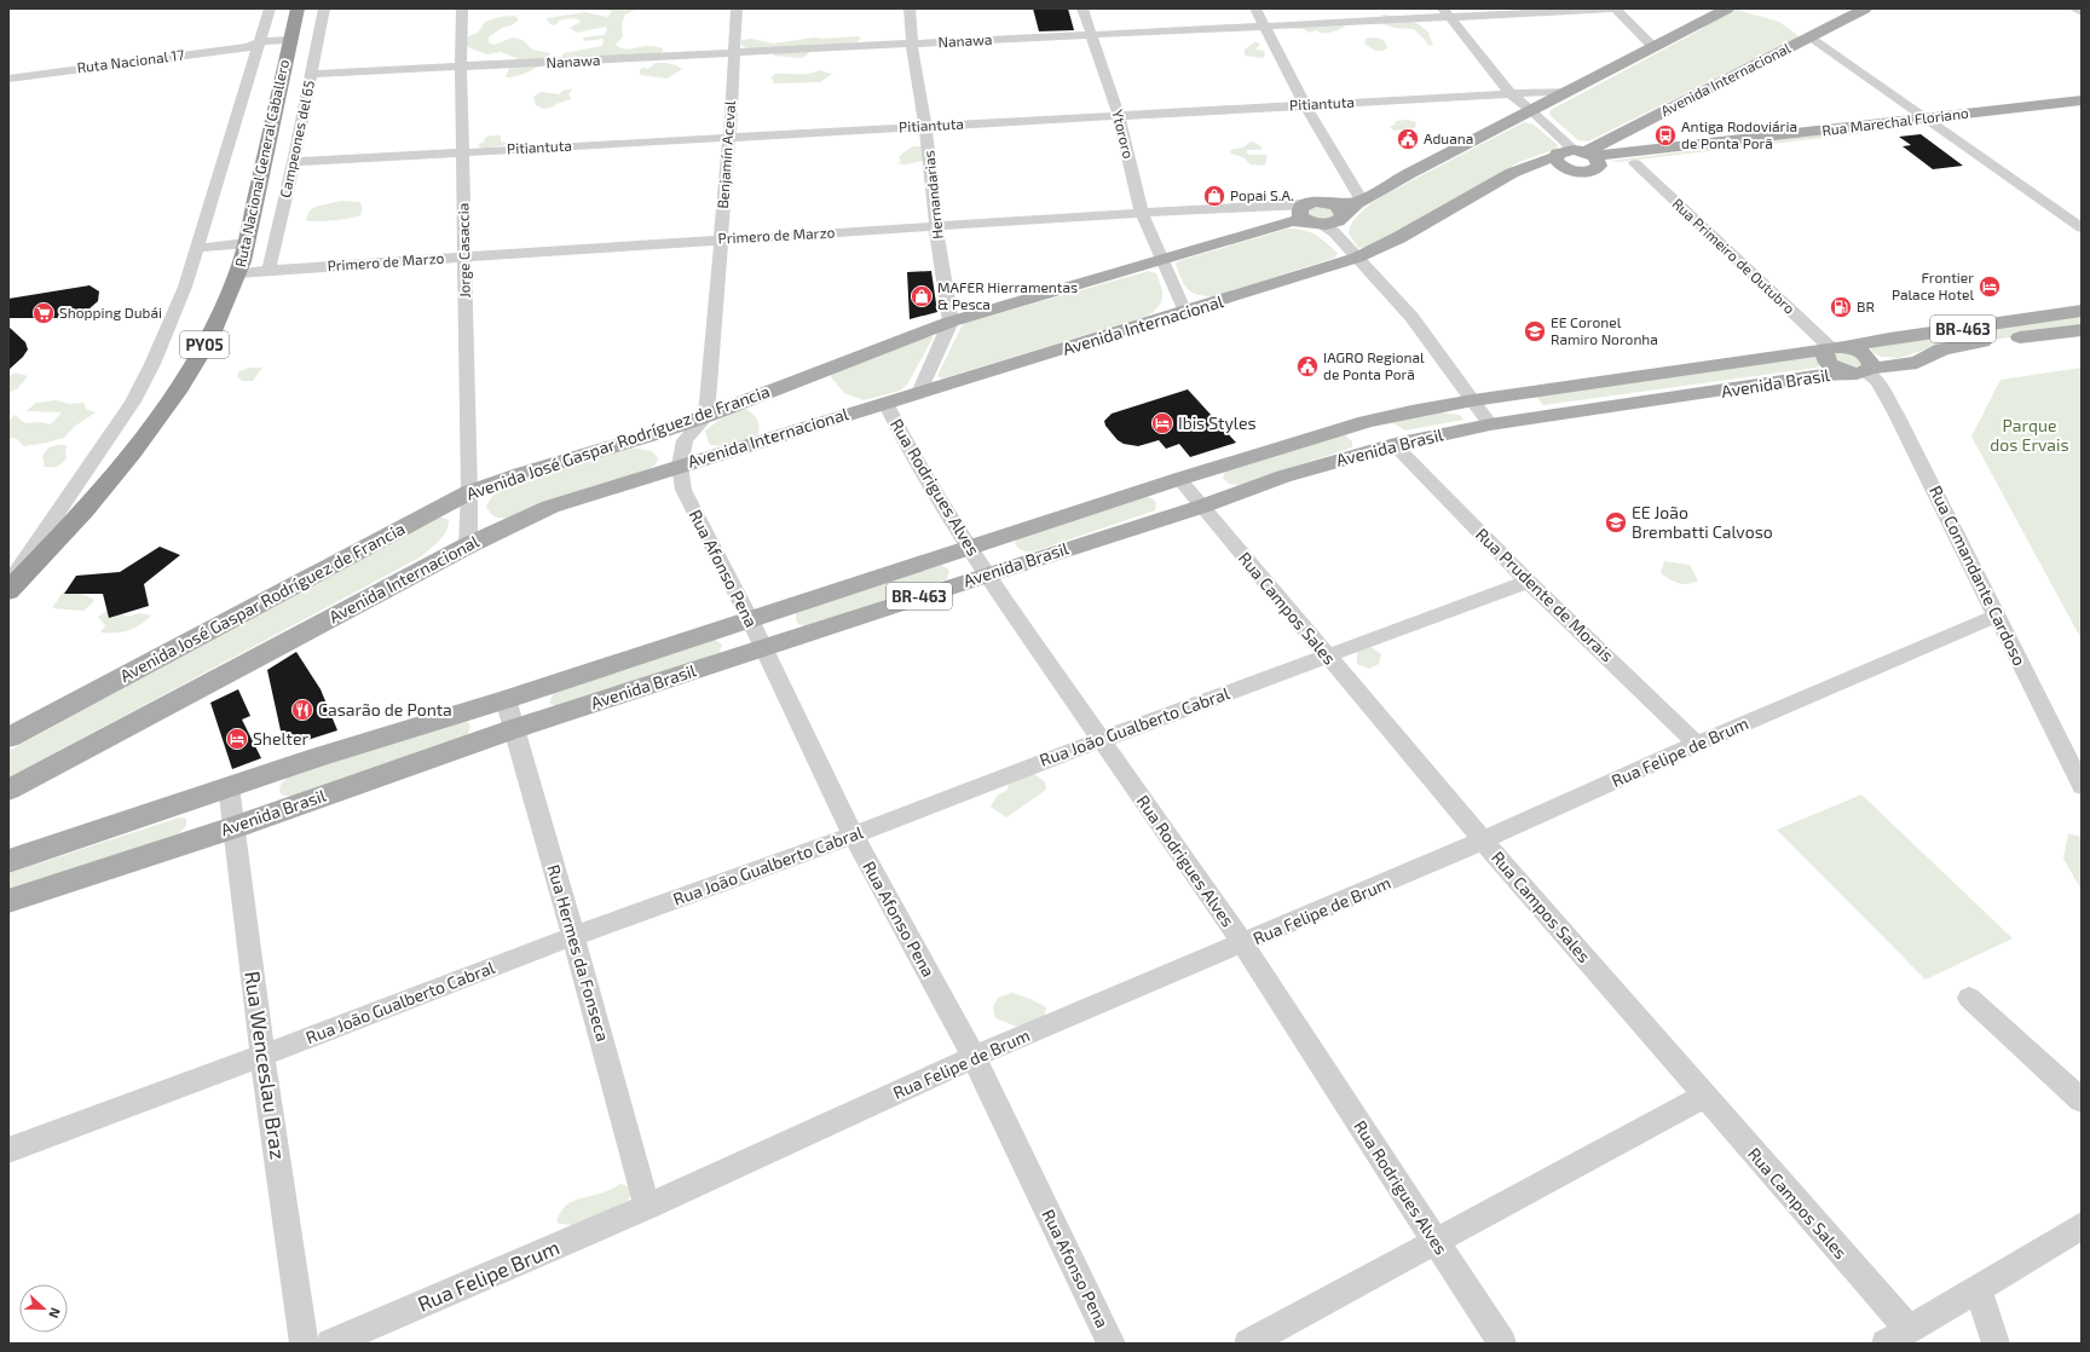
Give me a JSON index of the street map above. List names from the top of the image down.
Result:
{
  "streets": {
    "highway": ["Ruta Nacional General Caballero", "PY05"],
    "main road": [
      "Avenida Internacional",
      "Rua Marechal Floriano",
      "BR-463",
      "Avenida Brasil",
      "Avenida José Gaspar Rodríguez de Francia"
    ],
    "street": [
      "Nanawa",
      "Ruta Nacional 17",
      "Pitiantuta",
      "Ytororo",
      "Campeones del 65",
      "Benjamín Aceval",
      "Hernandarias",
      "Primero de Marzo",
      "Jorge Casaccia",
      "Rua Primeiro de Outubro",
      "Rua Rodrigues Alves",
      "Rua Afonso Pena",
      "Rua Comandante Cardoso",
      "Rua Prudente de Morais",
      "Rua Campos Sales",
      "Rua João Gualberto Cabral",
      "Rua Felipe de Brum",
      "Rua Hermes da Fonseca",
      "Rua Wenceslau Braz",
      "Rua Felipe Brum"
    ]
  },
  "crossings": [
    ["Nanawa", "Ytororo"],
    ["Nanawa", "Campeones del 65"],
    ["Nanawa", "Benjamín Aceval"],
    ["Nanawa", "Hernandarias"],
    ["Nanawa", "Jorge Casaccia"],
    ["Ruta Nacional 17", "Ruta Nacional General Caballero"],
    ["Avenida Internacional", "Rua Marechal Floriano"],
    ["Avenida Internacional", "Ytororo"],
    ["Avenida Internacional", "Jorge Casaccia"],
    ["Avenida Internacional", "Rua Rodrigues Alves"],
    ["Avenida Internacional", "Rua Afonso Pena"],
    ["Pitiantuta", "Ytororo"],
    ["Pitiantuta", "Campeones del 65"],
    ["Pitiantuta", "Benjamín Aceval"],
    ["Pitiantuta", "Hernandarias"],
    ["Pitiantuta", "Jorge Casaccia"],
    ["Pitiantuta", "Avenida José Gaspar Rodríguez de Francia"],
    ["Rua Marechal Floriano", "Rua Primeiro de Outubro"],
    ["Ytororo", "Primero de Marzo"],
    ["Ytororo", "Avenida José Gaspar Rodríguez de Francia"],
    ["Campeones del 65", "Primero de Marzo"],
    ["Benjamín Aceval", "Primero de Marzo"],
    ["Benjamín Aceval", "Avenida José Gaspar Rodríguez de Francia"],
    ["Ruta Nacional General Caballero", "Primero de Marzo"],
    ["Hernandarias", "Primero de Marzo"],
    ["Hernandarias", "Avenida José Gaspar Rodríguez de Francia"],
    ["Primero de Marzo", "Jorge Casaccia"],
    ["Primero de Marzo", "Avenida José Gaspar Rodríguez de Francia"],
    ["Jorge Casaccia", "Avenida José Gaspar Rodríguez de Francia"],
    ["Rua Primeiro de Outubro", "Avenida Brasil"],
    ["Avenida Brasil", "Rua Rodrigues Alves"],
    ["Avenida Brasil", "Rua Afonso Pena"],
    ["Avenida Brasil", "Rua Comandante Cardoso"],
    ["Avenida Brasil", "Rua Prudente de Morais"],
    ["Avenida Brasil", "Rua Campos Sales"],
    ["Avenida Brasil", "Rua Hermes da Fonseca"],
    ["Avenida Brasil", "Rua Wenceslau Braz"],
    ["Rua Rodrigues Alves", "Rua João Gualberto Cabral"],
    ["Rua Rodrigues Alves", "Rua Felipe de Brum"],
    ["Rua Afonso Pena", "Rua João Gualberto Cabral"],
    ["Rua Afonso Pena", "Rua Felipe de Brum"],
    ["Rua Comandante Cardoso", "Rua Felipe de Brum"],
    ["Rua Prudente de Morais", "Rua João Gualberto Cabral"],
    ["Rua Prudente de Morais", "Rua Felipe de Brum"],
    ["Rua Campos Sales", "Rua João Gualberto Cabral"],
    ["Rua Campos Sales", "Rua Felipe de Brum"],
    ["Rua João Gualberto Cabral", "Rua Hermes da Fonseca"],
    ["Rua João Gualberto Cabral", "Rua Wenceslau Braz"],
    ["Rua Felipe de Brum", "Rua Hermes da Fonseca"],
    ["Rua Felipe de Brum", "Rua Felipe Brum"],
    ["Rua Hermes da Fonseca", "Rua Felipe Brum"]
  ],
  "parks": ["Parque dos Ervais"],
  "places": {
    "bus stop": ["Antiga Rodoviária de Ponta Porã"],
    "public building": ["Aduana", "IAGRO Regional de Ponta Porã"],
    "shop": ["Popai S.A.", "MAFER Hierramentas & Pesca"],
    "hotel": ["Frontier Palace Hotel", "Ibis Styles", "Shelter"],
    "fuel station": ["BR"],
    "supermarket": ["Shopping Dubái"],
    "school or university": ["EE Coronel Ramiro Noronha", "EE João Brembatti Calvoso"],
    "restaurant": ["Casarão de Ponta"]
  },
  "north": "right"
}
